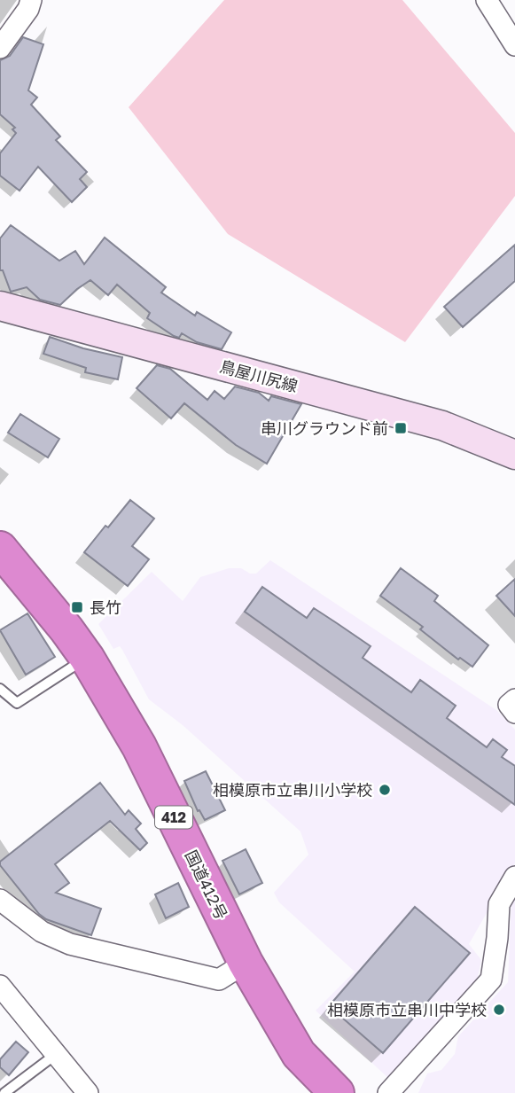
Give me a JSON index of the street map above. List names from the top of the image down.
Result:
{
  "streets": {
    "highway": ["412", "国道412号"],
    "main road": ["鳥屋川尻線"]
  },
  "places": {
    "transit": ["串川グラウンド前", "長竹"],
    "other": ["相模原市立串川小学校", "相模原市立串川中学校"]
  }
}
